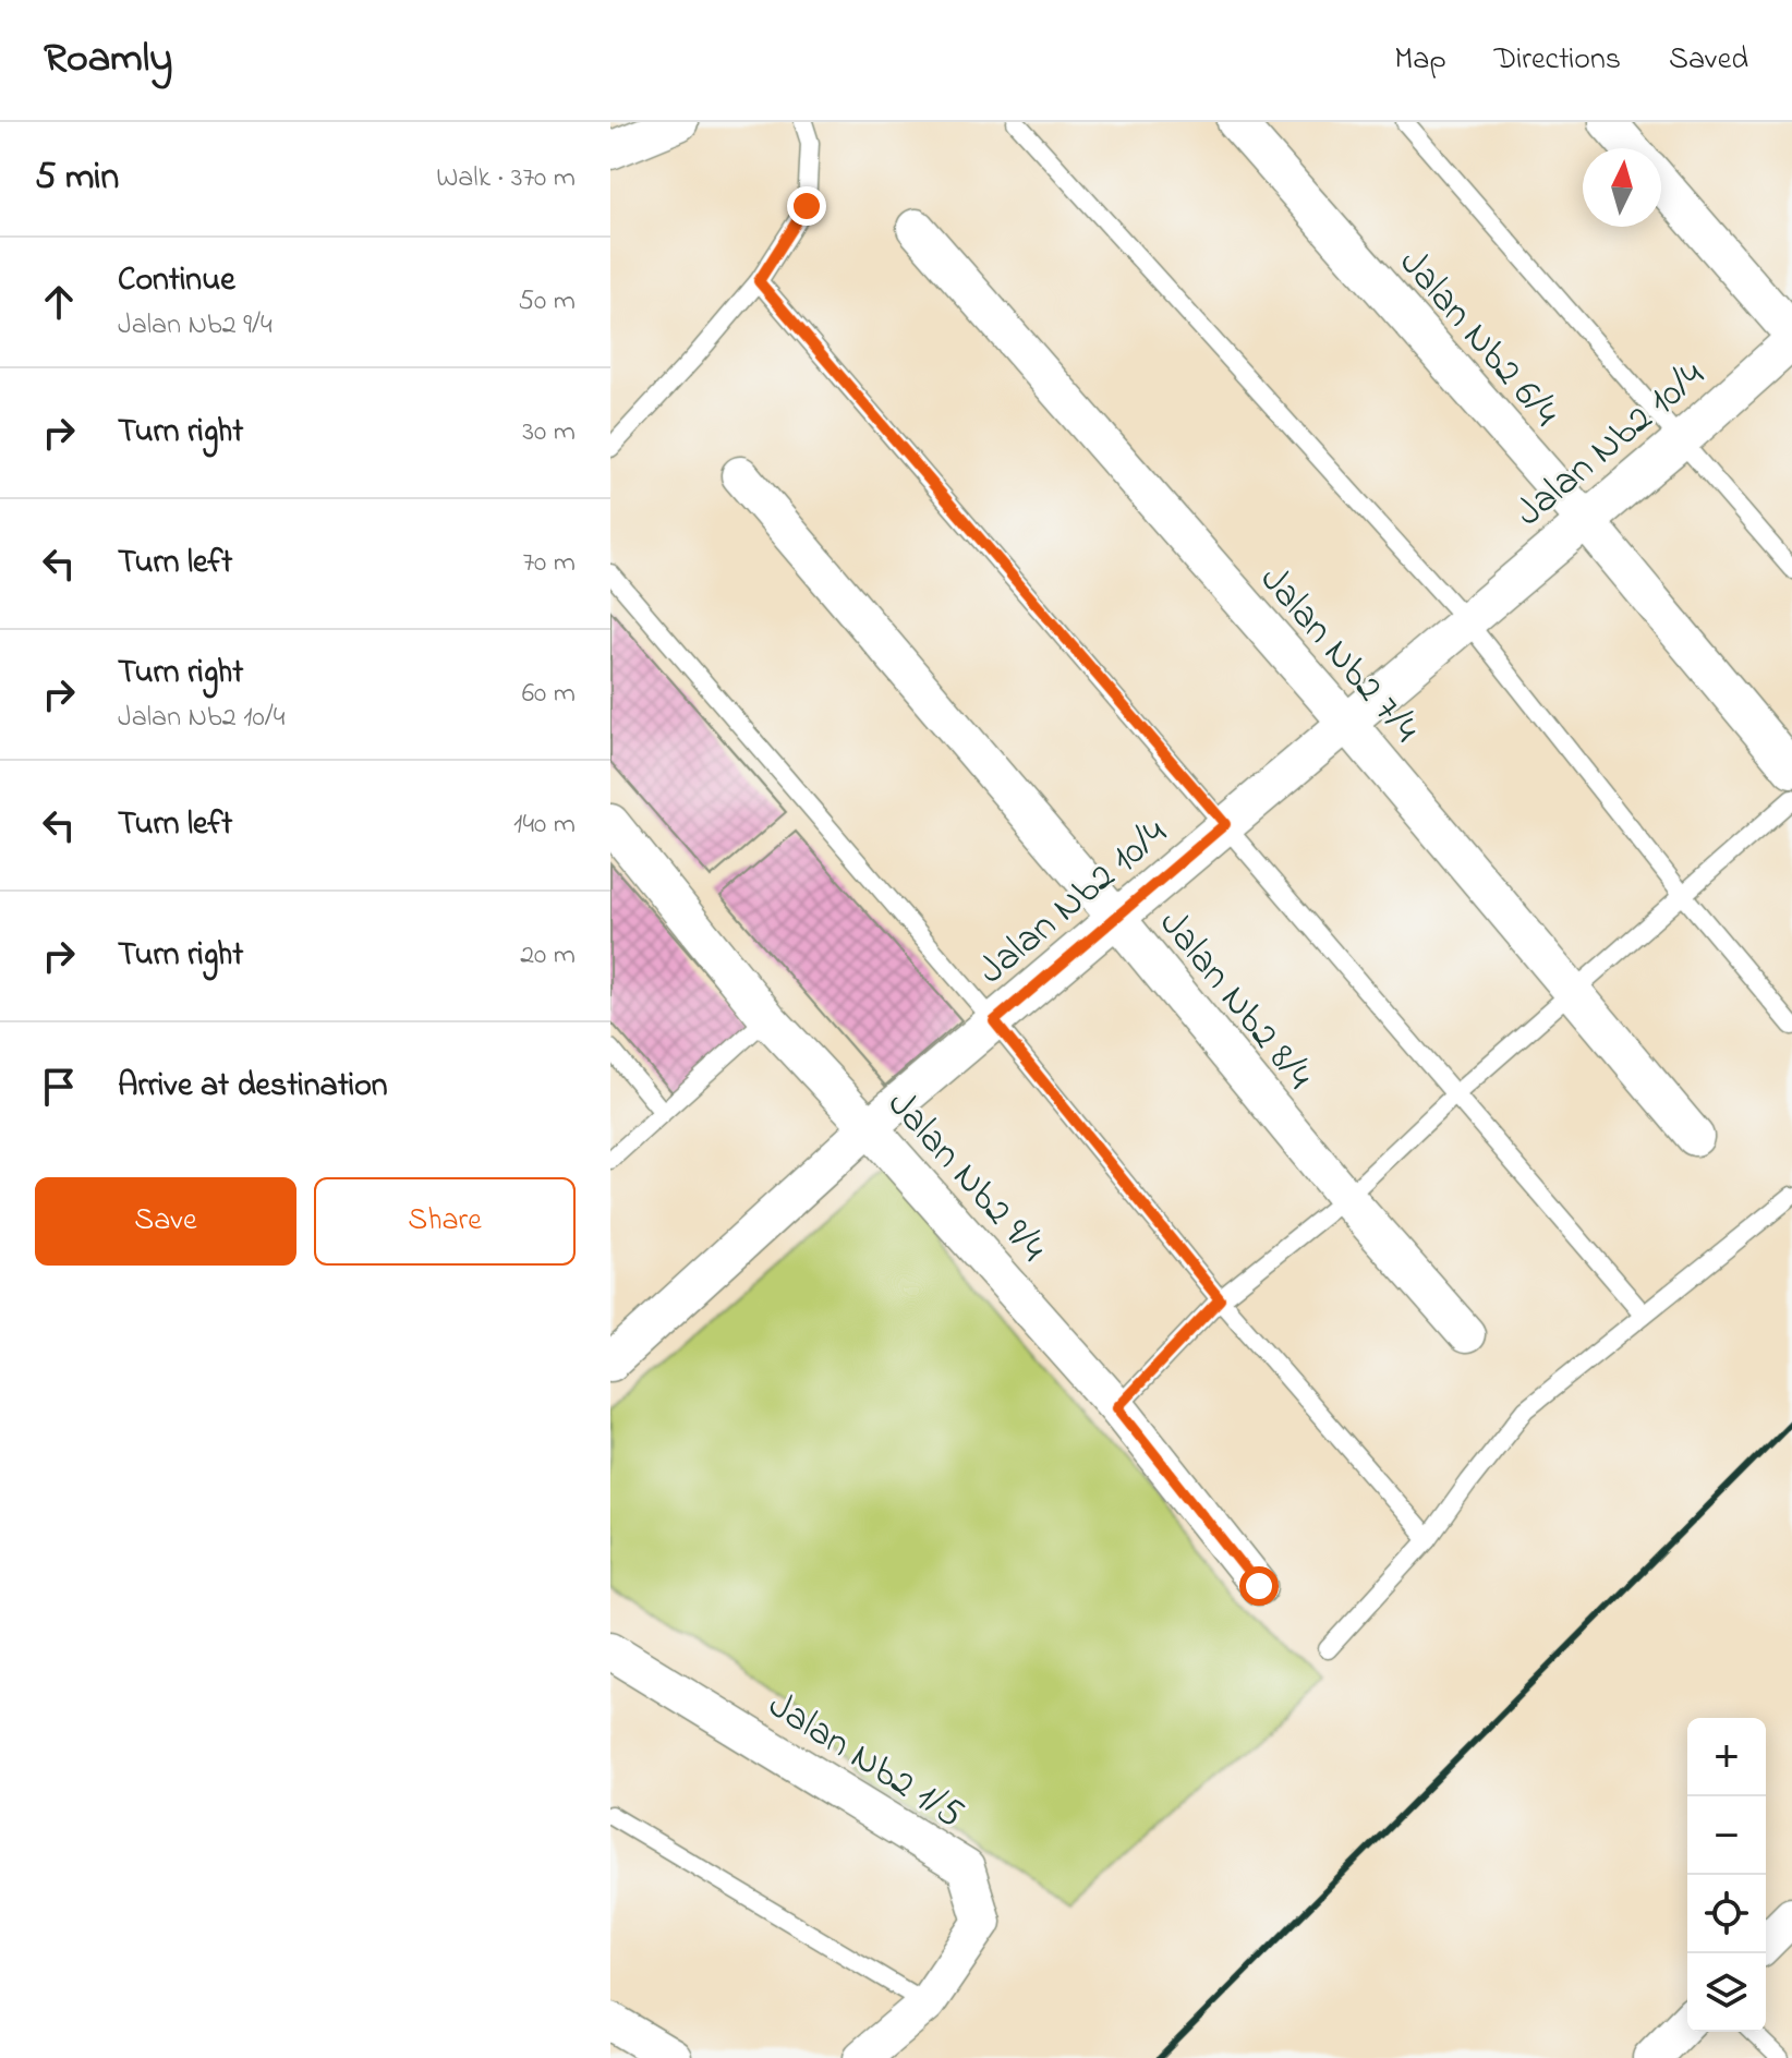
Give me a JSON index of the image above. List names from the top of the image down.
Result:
{
  "streets": {
    "street": [
      "Jalan Nb2 6/4",
      "Jalan Nb2 10/4",
      "Jalan Nb2 7/4",
      "Jalan Nb2 8/4",
      "Jalan Nb2 9/4",
      "Jalan Nb2 1/5"
    ]
  },
  "crossings": [
    ["Jalan Nb2 6/4", "Jalan Nb2 10/4"],
    ["Jalan Nb2 10/4", "Jalan Nb2 7/4"],
    ["Jalan Nb2 10/4", "Jalan Nb2 8/4"],
    ["Jalan Nb2 10/4", "Jalan Nb2 9/4"]
  ],
  "north": "top",
  "page": {
    "header": "Roamly",
    "nav": ["Map", "Directions", "Saved"],
    "heading": ["5 min", "Walk · 370 m"],
    "list": [
      ["Continue", "Jalan Nb2 9/4", "50 m"],
      ["Turn right", "30 m"],
      ["Turn left", "70 m"],
      ["Turn right", "Jalan Nb2 10/4", "60 m"],
      ["Turn left", "140 m"],
      ["Turn right", "20 m"],
      "Arrive at destination"
    ],
    "buttons": ["Save", "Share"],
    "map_buttons": ["+", "−"]
  }
}
